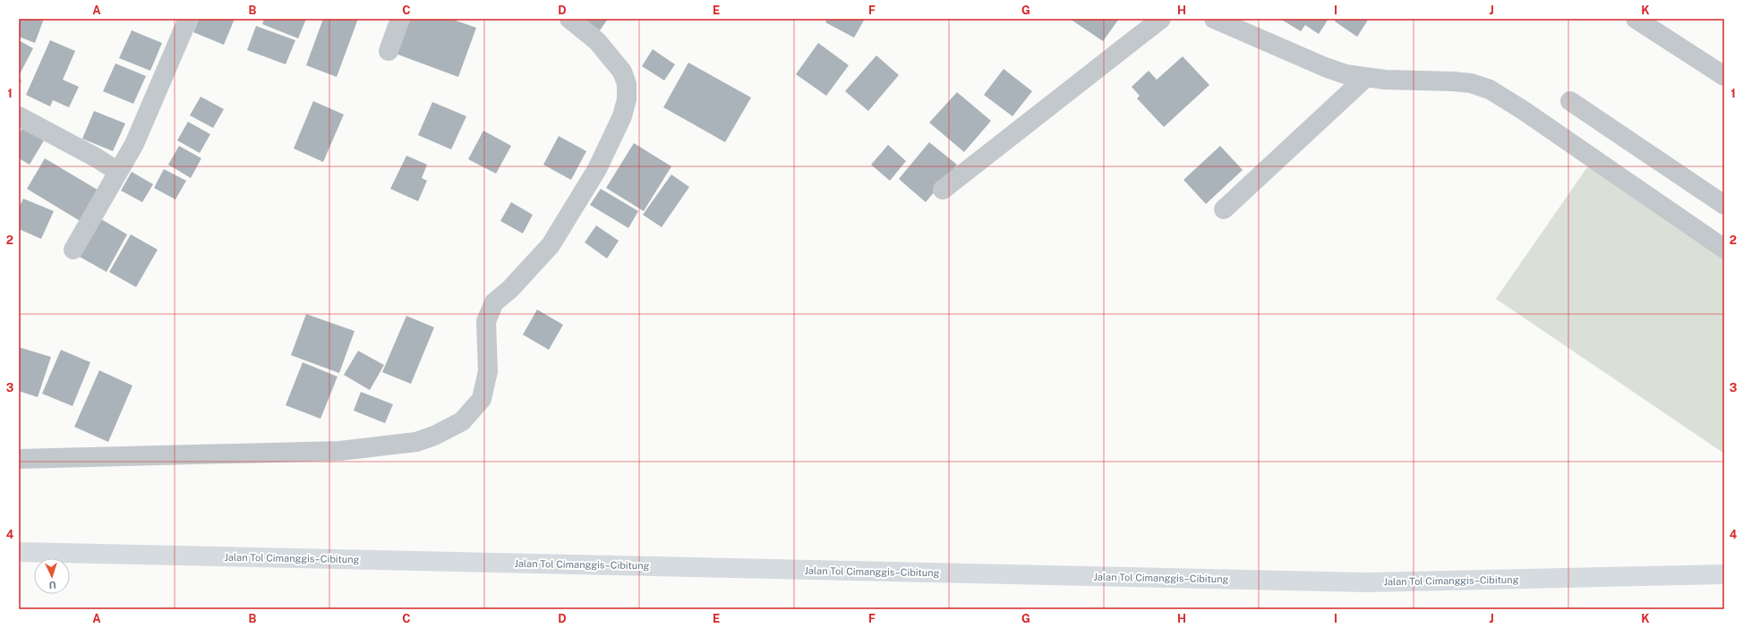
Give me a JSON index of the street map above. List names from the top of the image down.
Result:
{
  "streets": {
    "highway": ["Jalan Tol Cimanggis–Cibitung"]
  },
  "north": "bottom",
  "grid": {
    "columns": [
      "A",
      "B",
      "C",
      "D",
      "E",
      "F",
      "G",
      "H",
      "I",
      "J",
      "K"
    ],
    "rows": [
      "1",
      "2",
      "3",
      "4"
    ]
  }
}
